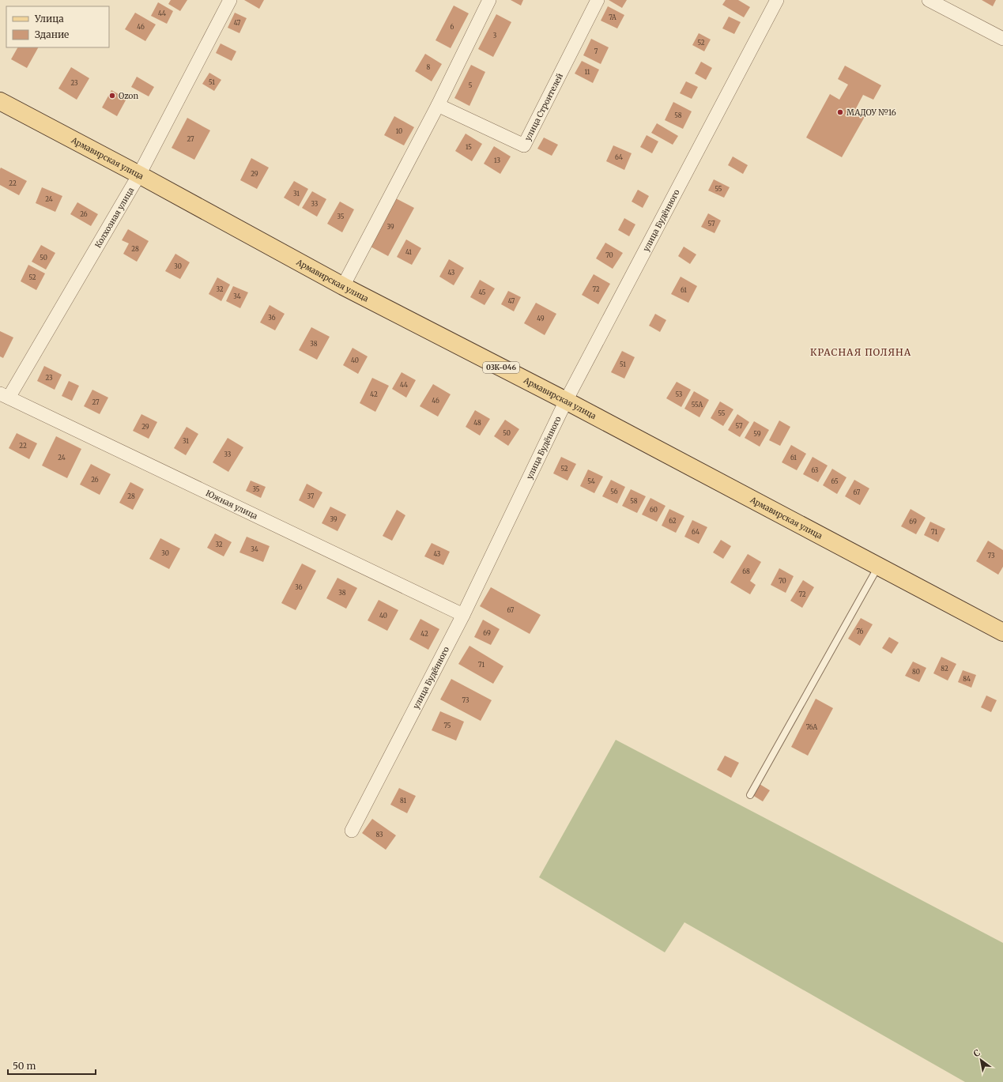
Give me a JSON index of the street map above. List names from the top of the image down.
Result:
{
  "streets": {
    "main road": ["Армавирская улица", "03К-046"],
    "street": [
      "улица Строителей",
      "Колхозная улица",
      "улица Будённого",
      "Южная улица"
    ]
  },
  "crossings": [
    ["Армавирская улица", "Колхозная улица"],
    ["Армавирская улица", "улица Будённого"],
    ["Колхозная улица", "Южная улица"],
    ["улица Будённого", "Южная улица"]
  ],
  "districts": ["КРАСНАЯ ПОЛЯНА"],
  "places": ["Ozon", "МАДОУ №16"],
  "house_numbers": [
    "44",
    "7А",
    "47",
    "46",
    "6",
    "3",
    "52",
    "7",
    "8",
    "11",
    "51",
    "23",
    "5",
    "58",
    "10",
    "27",
    "15",
    "64",
    "13",
    "29",
    "22",
    "55",
    "31",
    "24",
    "33",
    "26",
    "35",
    "57",
    "39",
    "28",
    "41",
    "70",
    "50",
    "30",
    "43",
    "52",
    "32",
    "72",
    "61",
    "45",
    "34",
    "47",
    "36",
    "49",
    "38",
    "40",
    "51",
    "23",
    "44",
    "42",
    "53",
    "46",
    "27",
    "55А",
    "55",
    "48",
    "57",
    "29",
    "50",
    "59",
    "31",
    "22",
    "33",
    "24",
    "61",
    "52",
    "63",
    "26",
    "54",
    "65",
    "35",
    "56",
    "67",
    "28",
    "37",
    "58",
    "60",
    "39",
    "62",
    "69",
    "64",
    "71",
    "32",
    "34",
    "30",
    "43",
    "73",
    "68",
    "70",
    "36",
    "38",
    "72",
    "67",
    "40",
    "76",
    "69",
    "42",
    "71",
    "82",
    "80",
    "84",
    "73",
    "75",
    "76А",
    "81",
    "83"
  ],
  "legend": ["Улица", "Здание"],
  "scale_bar": "50 m",
  "north": "top left"
}
